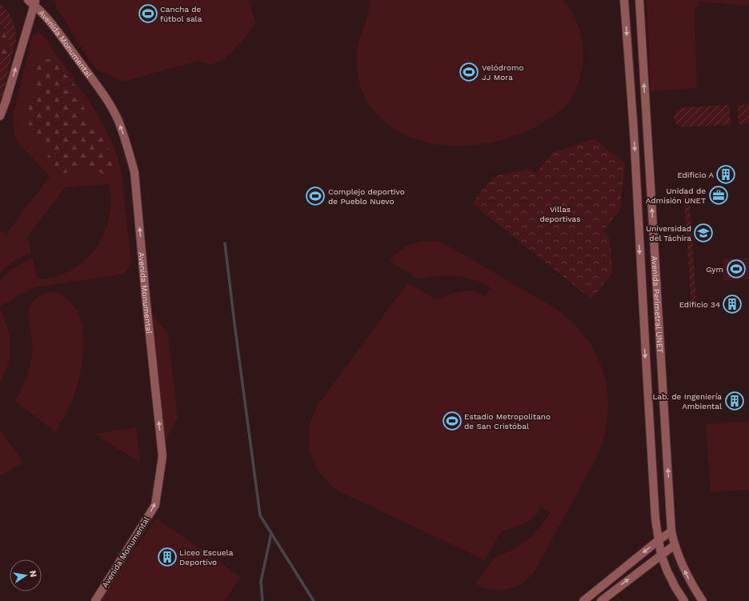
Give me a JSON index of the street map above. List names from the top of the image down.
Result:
{
  "streets": {
    "street": ["Avenida Monumental", "Avenida Perimetral UNET"]
  },
  "one_way": ["Avenida Monumental"],
  "parks": ["Villas deportivas"],
  "places": {
    "sports": [
      "Cancha de fútbol sala",
      "Velódromo JJ Mora",
      "Complejo deportivo de Pueblo Nuevo",
      "Gym",
      "Estadio Metropolitano de San Cristóbal"
    ],
    "building": [
      "Edificio A",
      "Edificio 34",
      "Lab. de Ingeniería Ambiental",
      "Liceo Escuela Deportivo"
    ],
    "office": ["Unidad de Admisión UNET"],
    "school or university": ["Universidad del Táchira"]
  },
  "north": "right"
}
